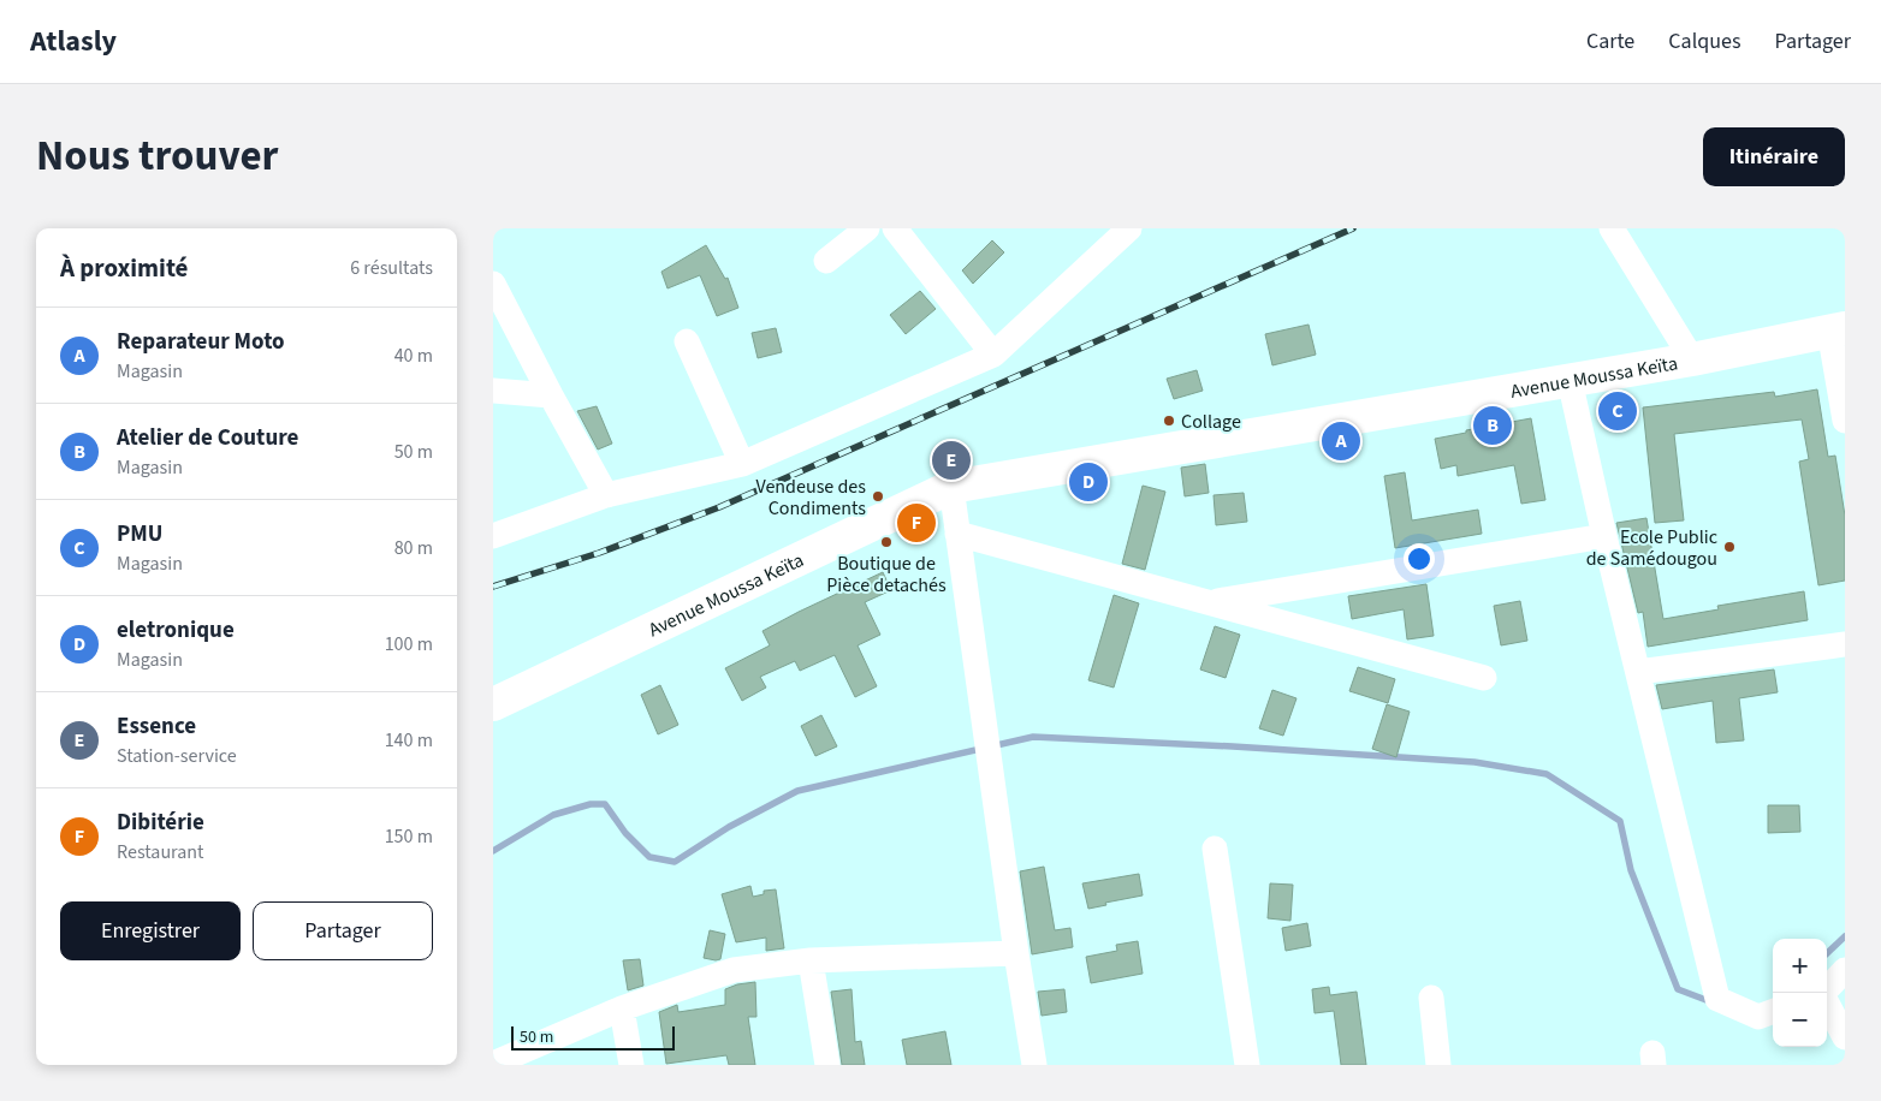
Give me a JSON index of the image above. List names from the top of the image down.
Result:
{
  "streets": {
    "main road": ["Avenue Moussa Keïta"]
  },
  "places": [
    "Collage",
    "Vendeuse des Condiments",
    "Boutique de Pièce detachés",
    "Ecole Public de Samédougou"
  ],
  "scale_bar": "50 m",
  "page": {
    "header": "Atlasly",
    "nav": ["Carte", "Calques", "Partager"],
    "title": "Nous trouver",
    "buttons": [
      "Itinéraire",
      ["Enregistrer", "Partager"]
    ],
    "heading": ["À proximité", "6 résultats"],
    "list": [
      {
        "mark": "A",
        "name": "Reparateur Moto",
        "note": "Magasin",
        "value": "40 m"
      },
      {
        "mark": "B",
        "name": "Atelier de Couture",
        "note": "Magasin",
        "value": "50 m"
      },
      {
        "mark": "C",
        "name": "PMU",
        "note": "Magasin",
        "value": "80 m"
      },
      {
        "mark": "D",
        "name": "eletronique",
        "note": "Magasin",
        "value": "100 m"
      },
      {
        "mark": "E",
        "name": "Essence",
        "note": "Station-service",
        "value": "140 m"
      },
      {
        "mark": "F",
        "name": "Dibitérie",
        "note": "Restaurant",
        "value": "150 m"
      }
    ],
    "pins": [
      "C",
      "B",
      "A",
      "E",
      "D",
      "F"
    ],
    "map_buttons": ["+", "−"],
    "scale": "50 m"
  }
}
